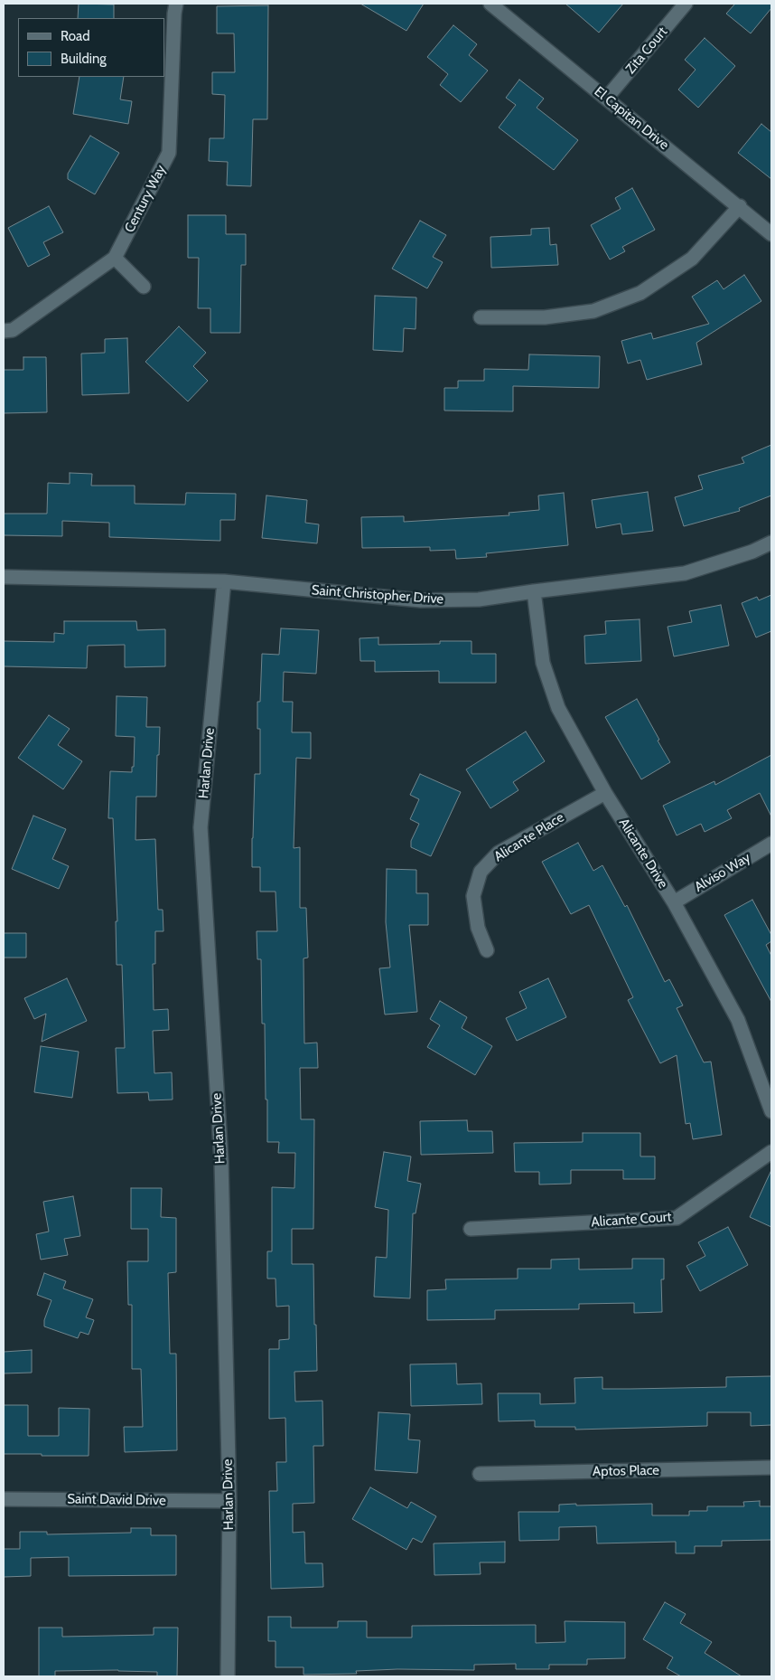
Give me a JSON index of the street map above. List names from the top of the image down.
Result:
{
  "streets": {
    "street": [
      "Zita Court",
      "El Capitan Drive",
      "Century Way",
      "Saint Christopher Drive",
      "Harlan Drive",
      "Alicante Place",
      "Alicante Drive",
      "Alviso Way",
      "Alicante Court",
      "Aptos Place",
      "Saint David Drive"
    ]
  },
  "crossings": [
    ["Zita Court", "El Capitan Drive"],
    ["Saint Christopher Drive", "Harlan Drive"],
    ["Saint Christopher Drive", "Alicante Drive"],
    ["Harlan Drive", "Saint David Drive"],
    ["Alicante Place", "Alicante Drive"],
    ["Alicante Drive", "Alviso Way"]
  ],
  "legend": ["Road", "Building"]
}
